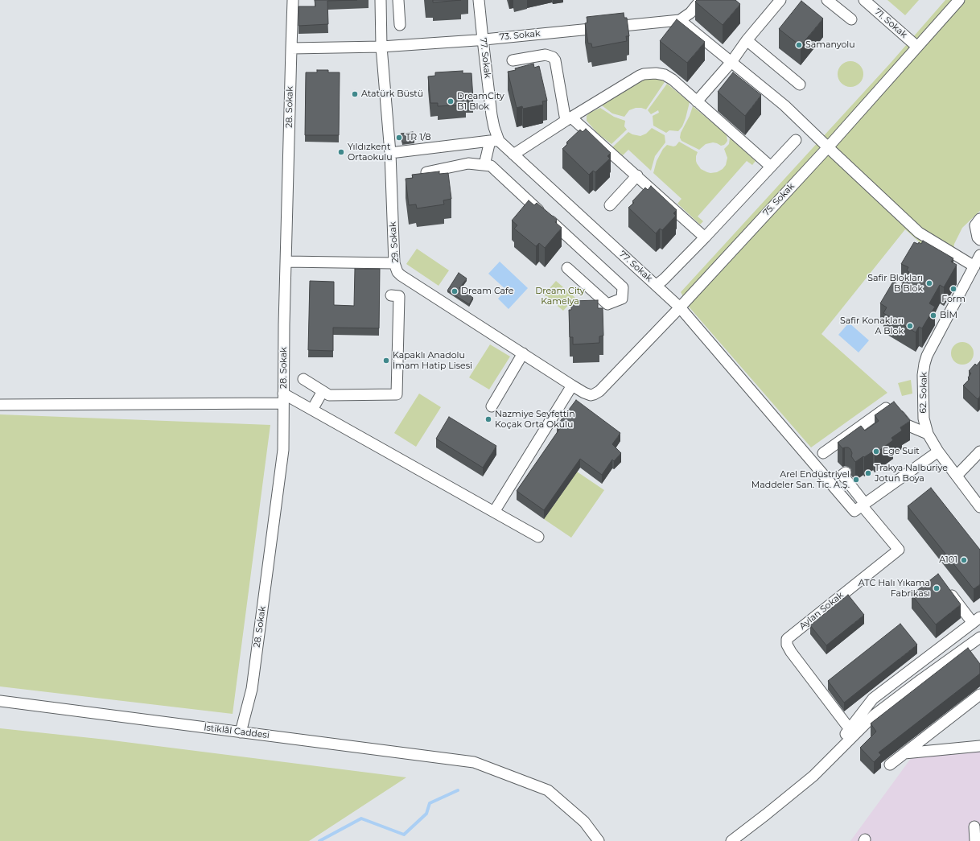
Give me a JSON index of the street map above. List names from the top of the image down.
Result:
{
  "streets": {
    "street": [
      "71. Sokak",
      "73. Sokak",
      "77. Sokak",
      "28. Sokak",
      "75. Sokak",
      "29. Sokak",
      "62. Sokak",
      "Aylan Sokak",
      "İstiklâl Caddesi"
    ]
  },
  "crossings": [
    ["71. Sokak", "75. Sokak"],
    ["73. Sokak", "77. Sokak"],
    ["73. Sokak", "28. Sokak"],
    ["73. Sokak", "29. Sokak"],
    ["77. Sokak", "75. Sokak"],
    ["77. Sokak", "Aylan Sokak"],
    ["28. Sokak", "İstiklâl Caddesi"],
    ["75. Sokak", "29. Sokak"]
  ],
  "parks": ["Dream City Kamelya"],
  "places": [
    "Samanyolu",
    "Atatürk Büstü",
    "DreamCity B1 Blok",
    "TR 1/8",
    "Yıldızkent Ortaokulu",
    "Safir Blokları B Blok",
    "Form",
    "Dream Cafe",
    "BİM",
    "Safir Konakları A Blok",
    "Kapaklı Anadolu İmam Hatip Lisesi",
    "Nazmiye Seyfettin Koçak Orta Okulu",
    "Ege Suit",
    "Trakya Nalburiye Jotun Boya",
    "Arel Endüstriyel Maddeler San. Tic. A.Ş.",
    "A101",
    "ATC Halı Yıkama Fabrikası"
  ]
}
